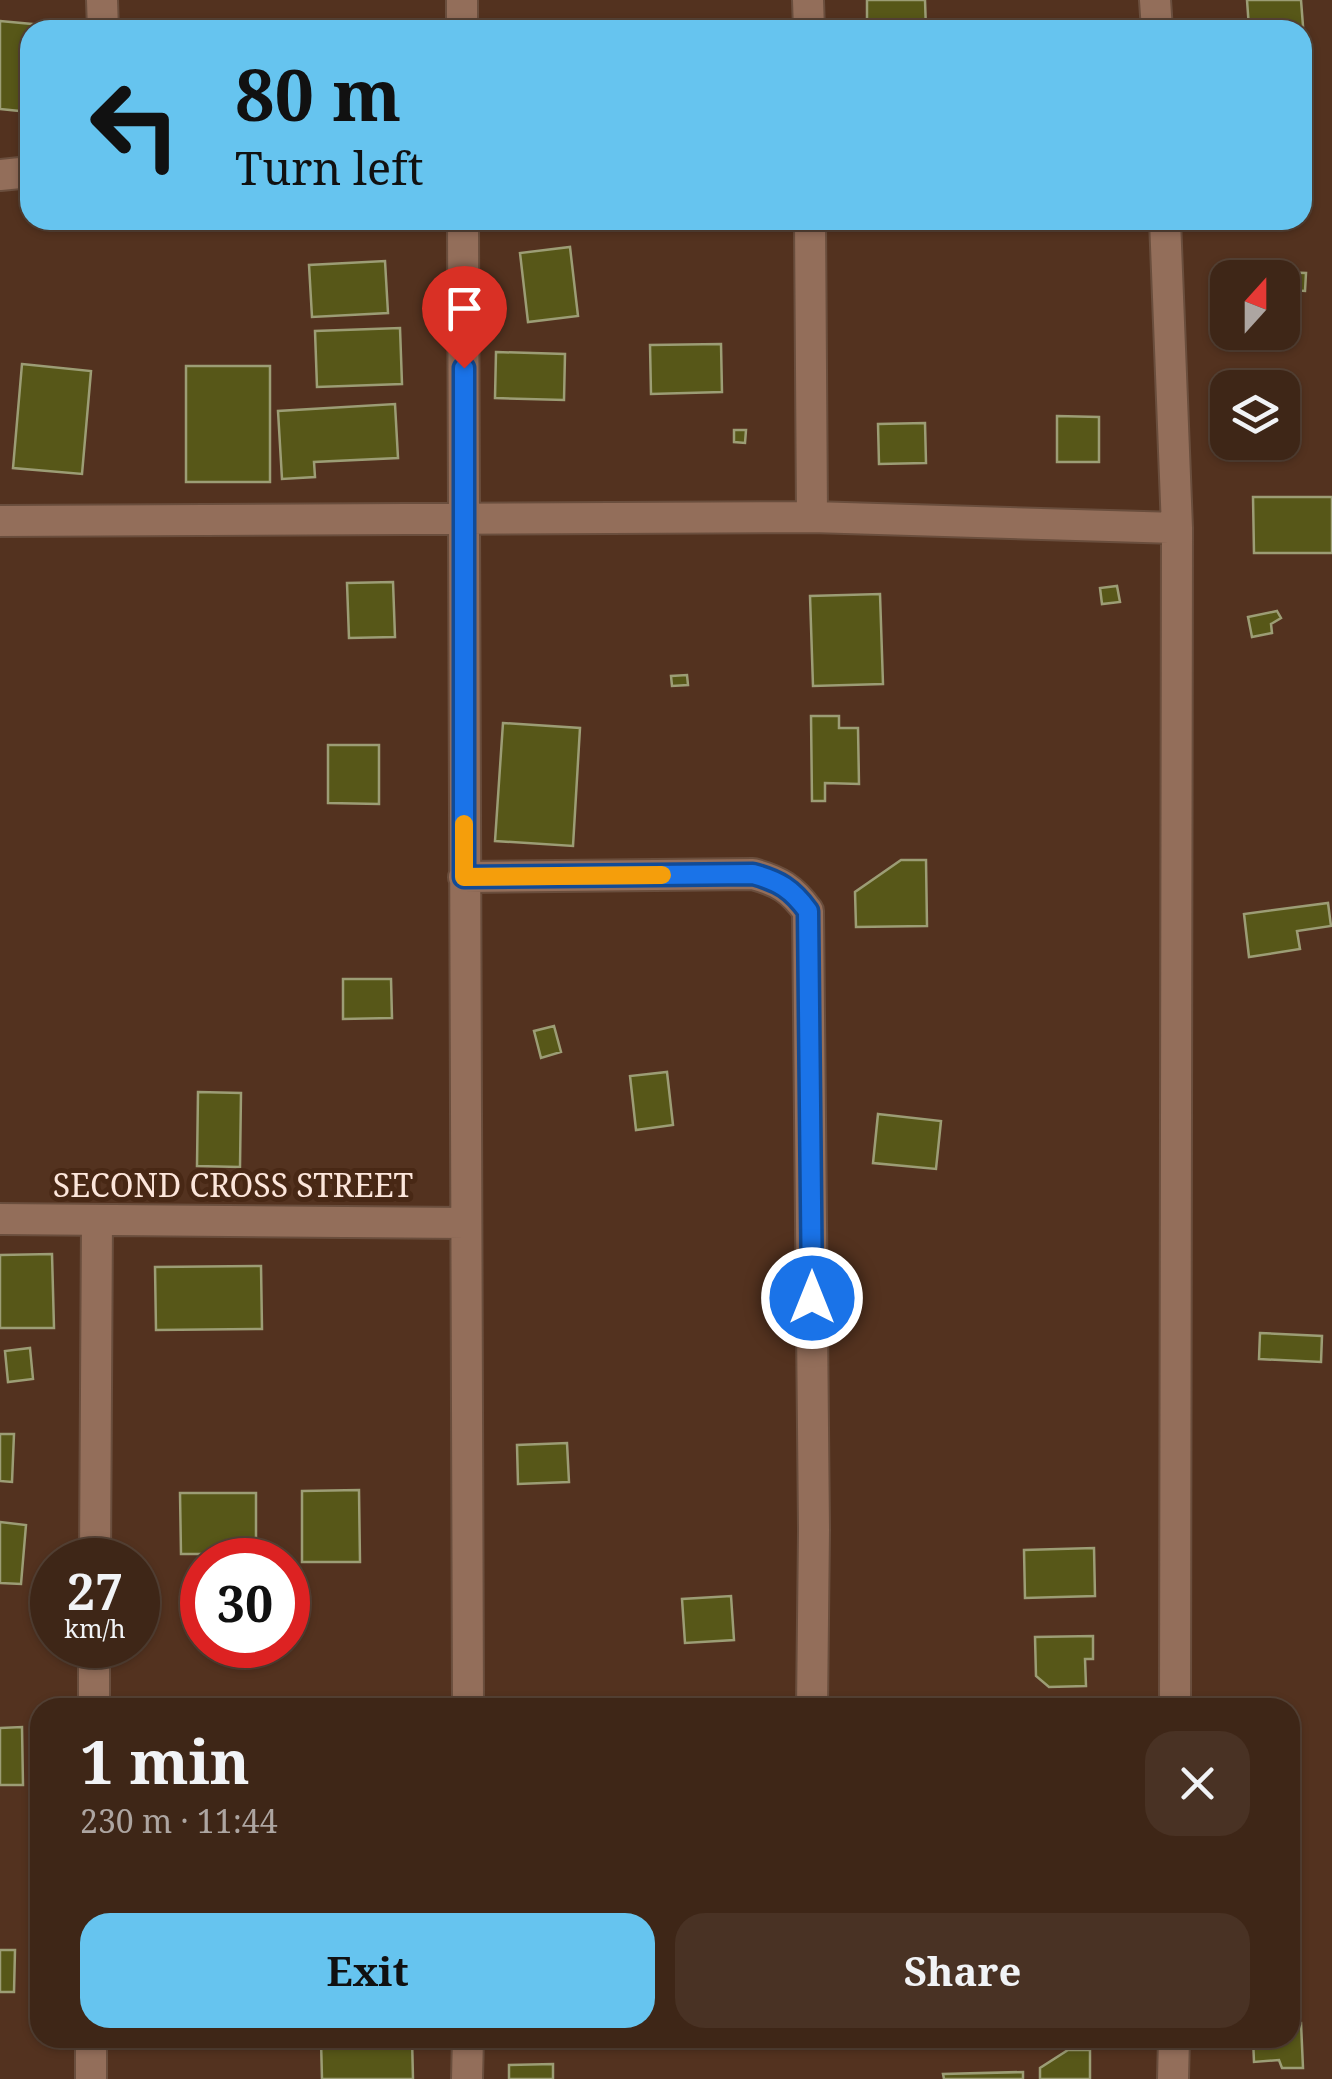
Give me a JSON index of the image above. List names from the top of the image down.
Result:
{
  "streets": {
    "street": ["SECOND CROSS STREET"]
  },
  "north": "top",
  "page": {
    "turn": ["80 m", "Turn left"],
    "speed": "27 km/h",
    "limit": "30",
    "heading": ["1 min", "230 m · 11:44"],
    "buttons": ["Exit", "Share"]
  }
}
